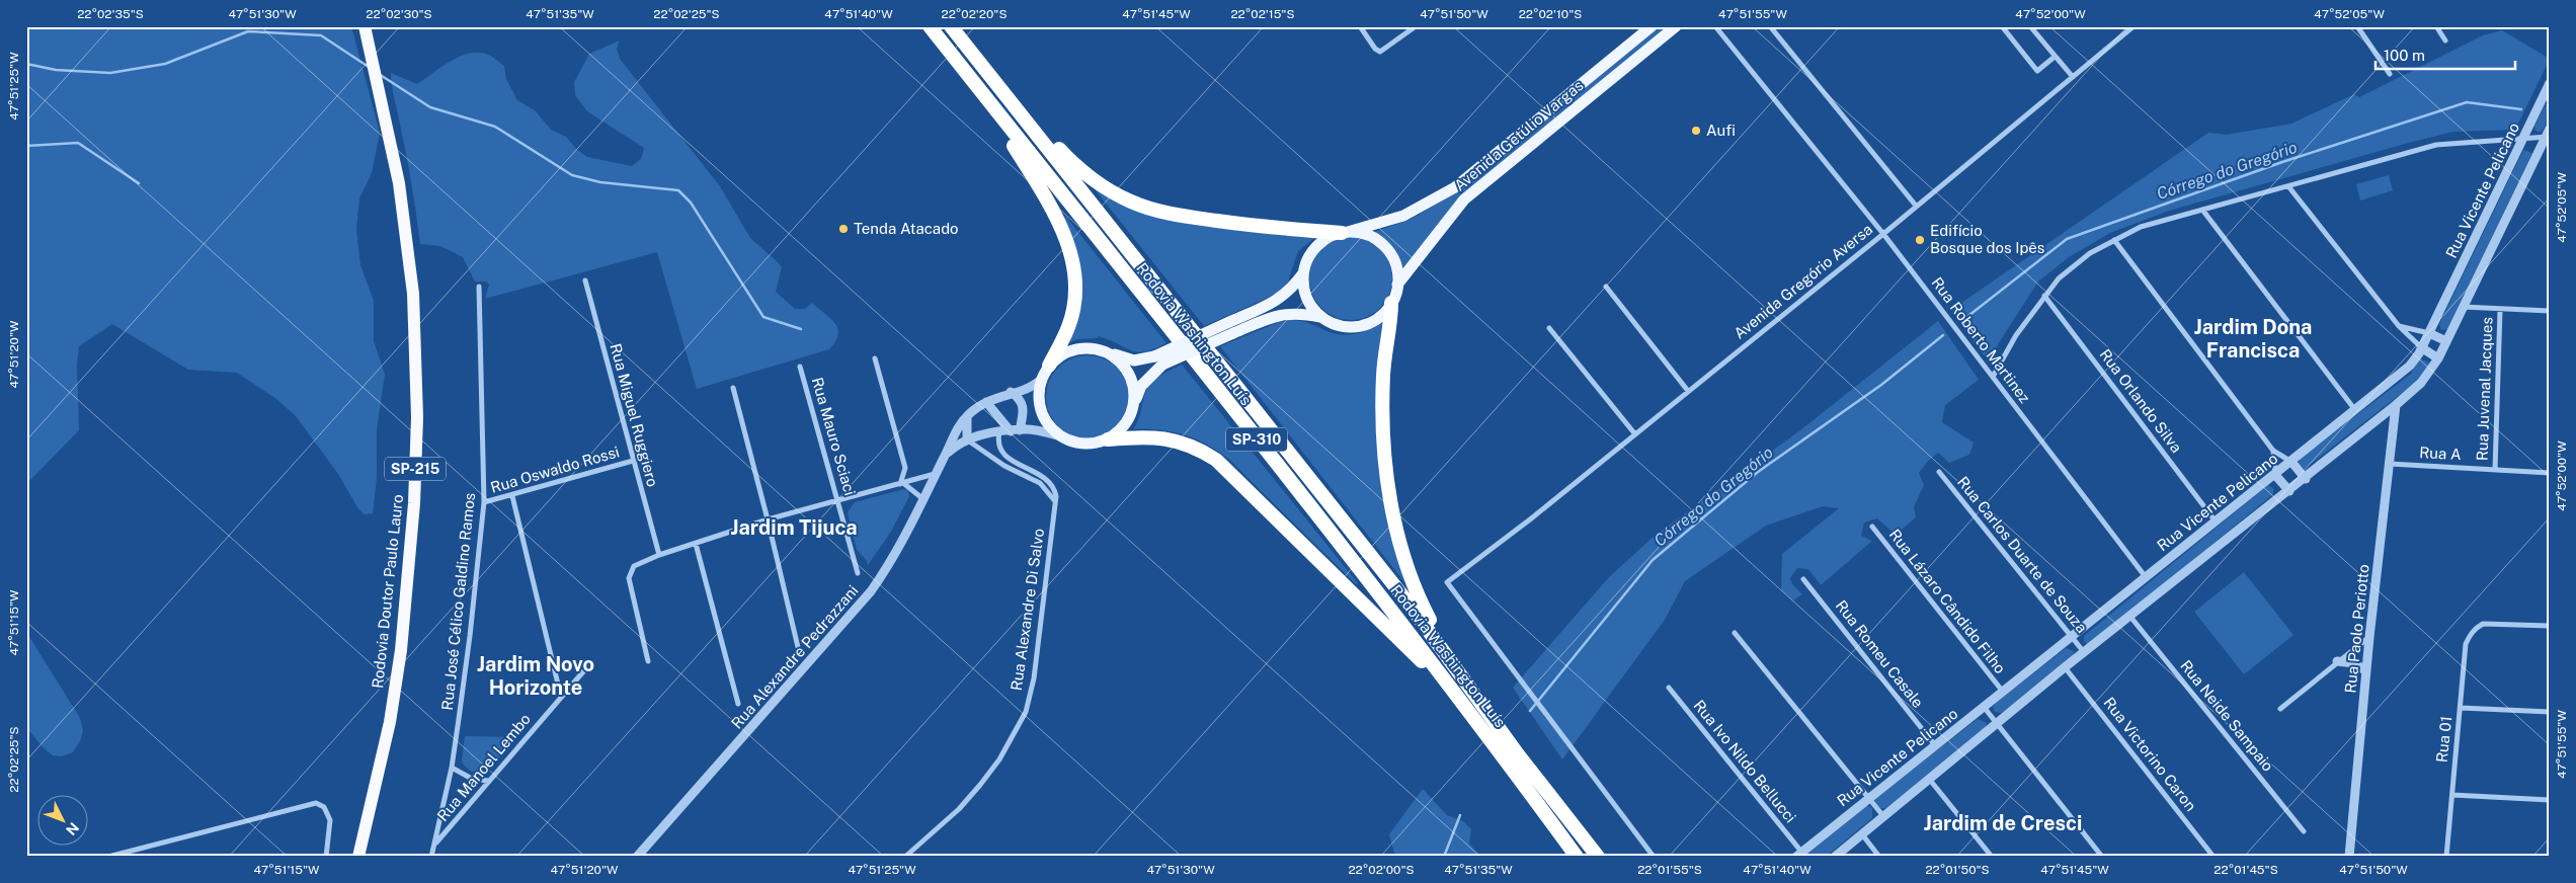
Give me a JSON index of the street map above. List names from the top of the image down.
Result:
{
  "streets": {
    "highway": [
      "Rodovia Washington Luís",
      "SP-310",
      "SP-215",
      "Rodovia Doutor Paulo Lauro"
    ],
    "main road": ["Avenida Getúlio Vargas"],
    "street": [
      "Rua Vicente Pelicano",
      "Avenida Gregório Aversa",
      "Rua Roberto Martinez",
      "Rua Juvenal Jacques",
      "Rua Orlando Silva",
      "Rua Miguel Ruggiero",
      "Rua Mauro Sciaci",
      "Rua A",
      "Rua Oswaldo Rossi",
      "Rua Carlos Duarte de Souza",
      "Rua José Célico Galdino Ramos",
      "Rua Lázaro Cândido Filho",
      "Rua Alexandre Di Salvo",
      "Rua Paolo Periotto",
      "Rua Romeu Casale",
      "Rua Alexandre Pedrazzani",
      "Rua Neide Sampaio",
      "Rua 01",
      "Rua Victorino Caron",
      "Rua Ivo Nildo Bellucci",
      "Rua Manoel Lembo"
    ]
  },
  "crossings": [
    ["Rua Vicente Pelicano", "Rua Roberto Martinez"],
    ["Rua Vicente Pelicano", "Rua Orlando Silva"],
    ["Rua Vicente Pelicano", "Rua Carlos Duarte de Souza"],
    ["Rua Vicente Pelicano", "Rua Lázaro Cândido Filho"],
    ["Rua Vicente Pelicano", "Rua Romeu Casale"],
    ["Rua Vicente Pelicano", "Rua Ivo Nildo Bellucci"],
    ["Avenida Gregório Aversa", "Rua Roberto Martinez"],
    ["Rua Juvenal Jacques", "Rua A"],
    ["Rua Miguel Ruggiero", "Rua Oswaldo Rossi"],
    ["Rua A", "Rua Paolo Periotto"],
    ["Rua Oswaldo Rossi", "Rua José Célico Galdino Ramos"],
    ["Rua José Célico Galdino Ramos", "Rua Manoel Lembo"],
    ["Rua Alexandre Di Salvo", "Rua Alexandre Pedrazzani"]
  ],
  "districts": [
    "Jardim Dona Francisca",
    "Jardim Tijuca",
    "Jardim Novo Horizonte",
    "Jardim de Cresci"
  ],
  "water": ["Córrego do Gregório"],
  "places": ["Aufi", "Tenda Atacado", "Edifício Bosque dos Ipês"],
  "scale_bar": "100 m",
  "north": "bottom right",
  "coordinates": [
    "22°02'35\"S",
    "47°51'30\"W",
    "22°02'30\"S",
    "47°51'35\"W",
    "22°02'25\"S",
    "47°51'40\"W",
    "22°02'20\"S",
    "47°51'45\"W",
    "22°02'15\"S",
    "47°51'50\"W",
    "22°02'10\"S",
    "47°51'55\"W",
    "47°52'00\"W",
    "47°52'05\"W",
    "47°51'25\"W",
    "47°51'20\"W",
    "47°51'15\"W",
    "22°02'00\"S",
    "22°01'55\"S",
    "22°01'50\"S",
    "22°01'45\"S"
  ]
}
